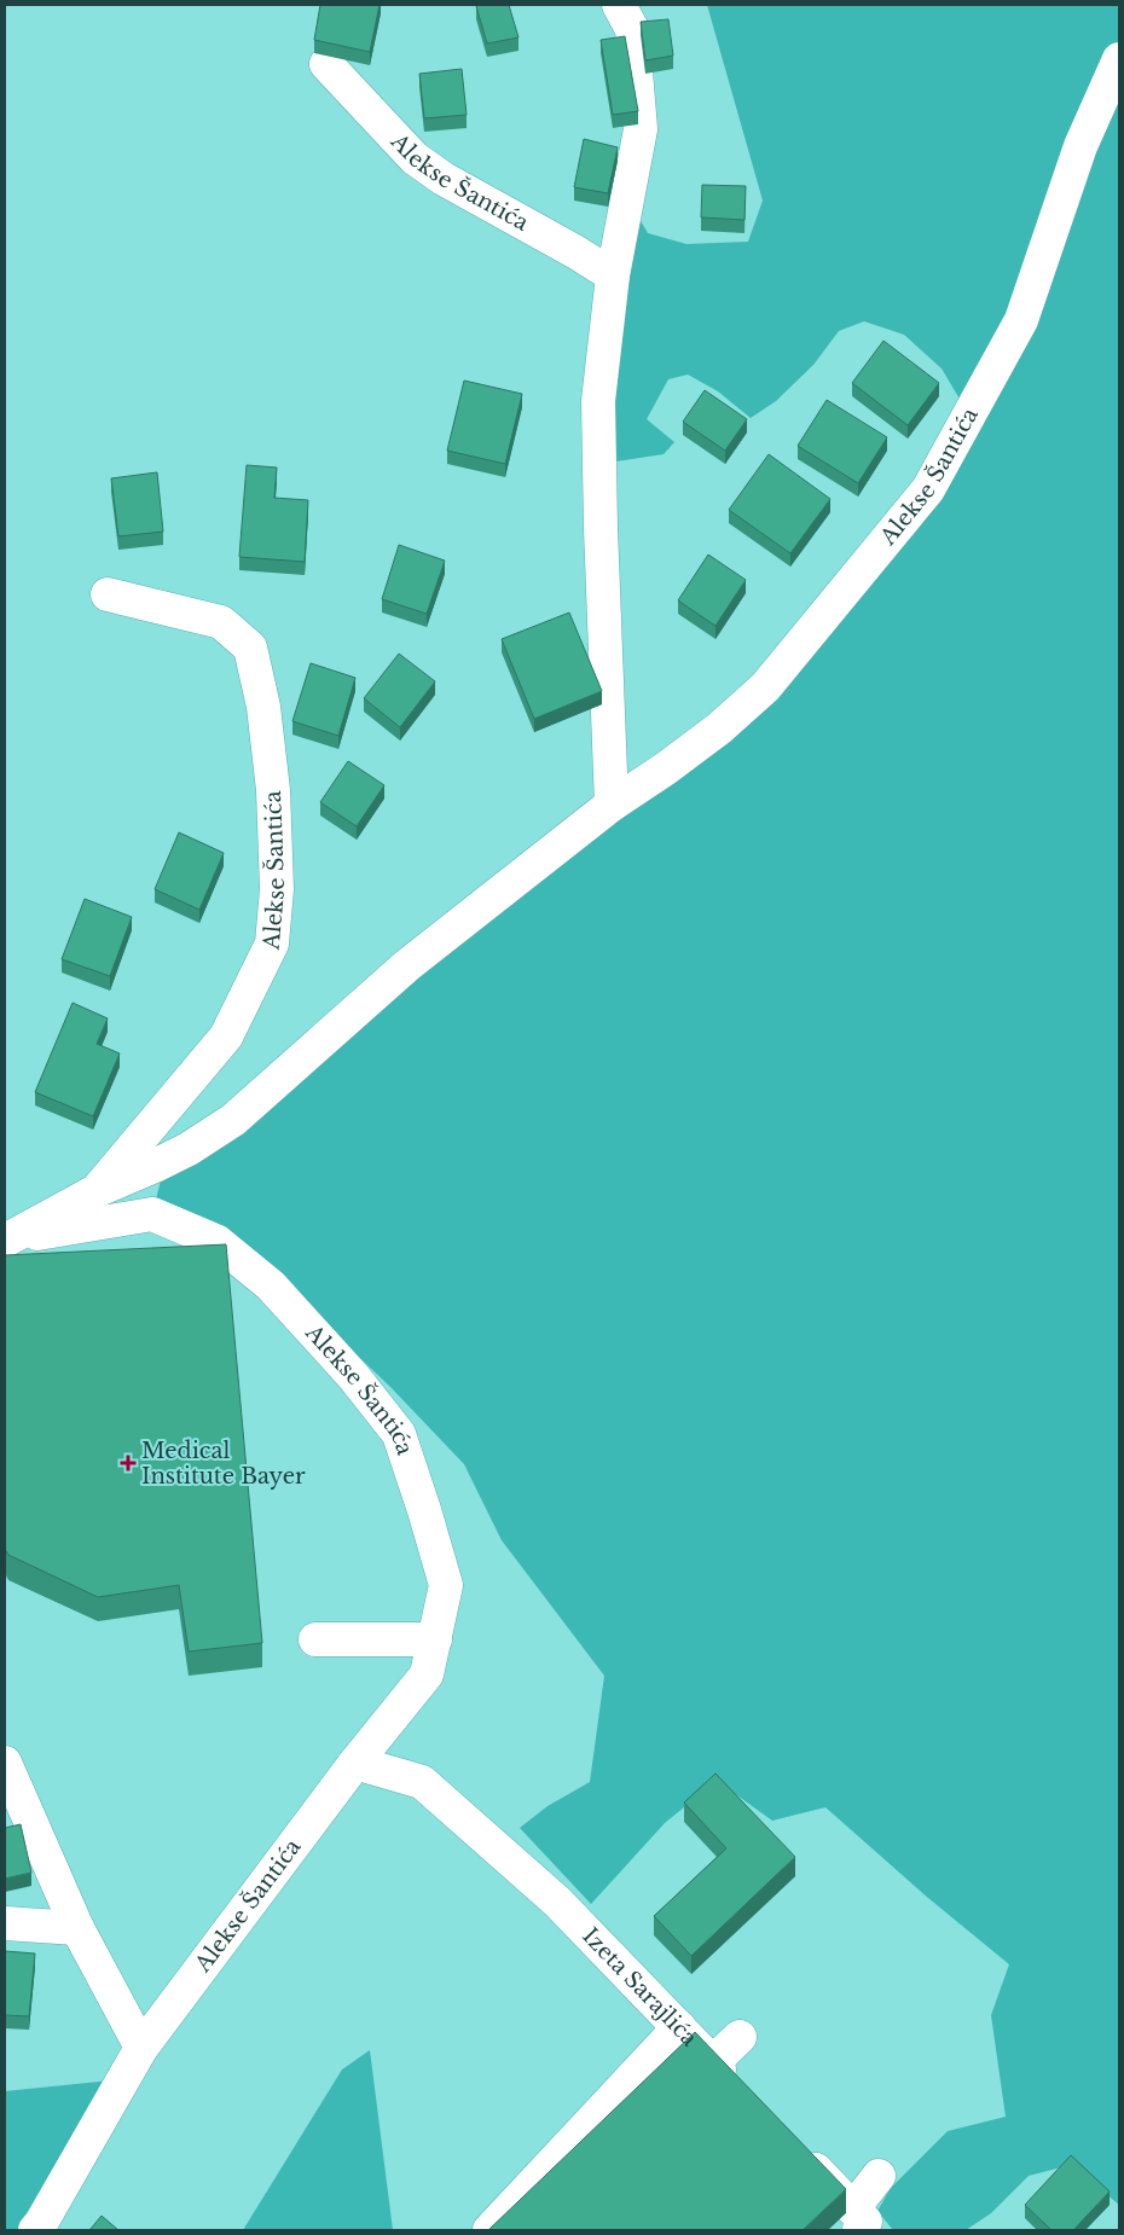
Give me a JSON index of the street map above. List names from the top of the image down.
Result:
{
  "streets": {
    "street": ["Alekse Šantića", "Izeta Sarajlića"]
  },
  "crossings": [
    ["Alekse Šantića", "Izeta Sarajlića"]
  ],
  "places": {
    "health": ["Medical Institute Bayer"]
  }
}
